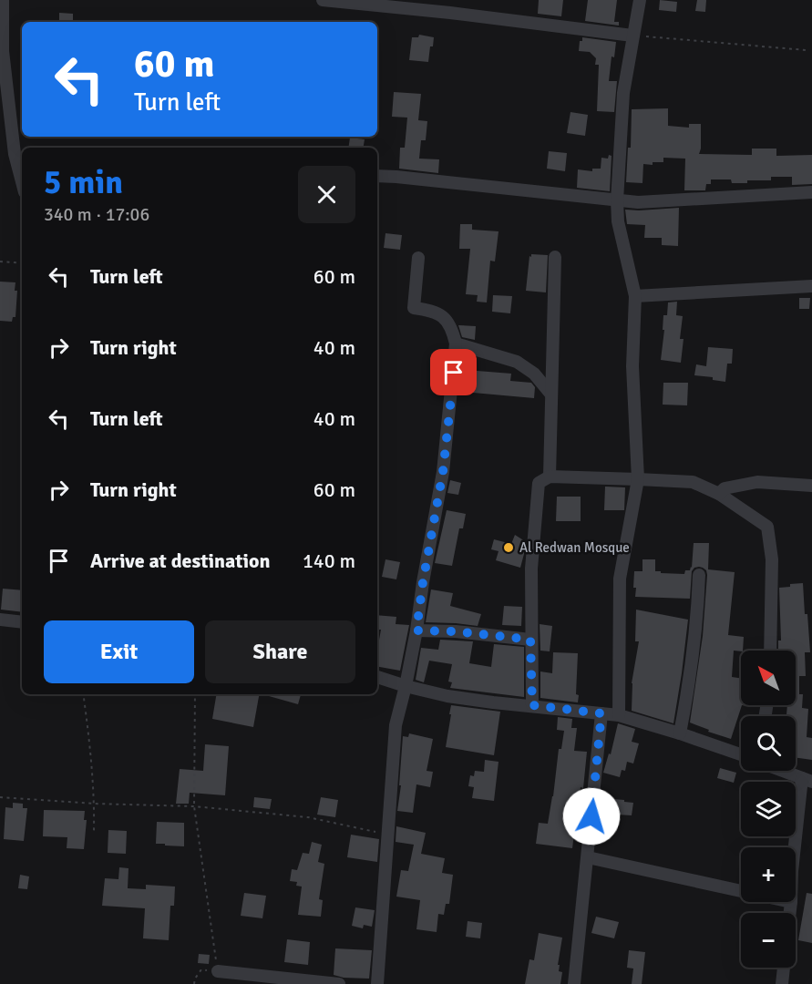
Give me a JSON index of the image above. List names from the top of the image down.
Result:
{
  "places": ["Al Redwan Mosque"],
  "north": "top left",
  "page": {
    "turn": ["60 m", "Turn left"],
    "heading": ["5 min", "340 m · 17:06"],
    "list": [
      {
        "name": "Turn left",
        "value": "60 m"
      },
      {
        "name": "Turn right",
        "value": "40 m"
      },
      {
        "name": "Turn left",
        "value": "40 m"
      },
      {
        "name": "Turn right",
        "value": "60 m"
      },
      {
        "name": "Arrive at destination",
        "value": "140 m"
      }
    ],
    "buttons": ["Exit", "Share"],
    "map_buttons": ["+", "−"]
  }
}
